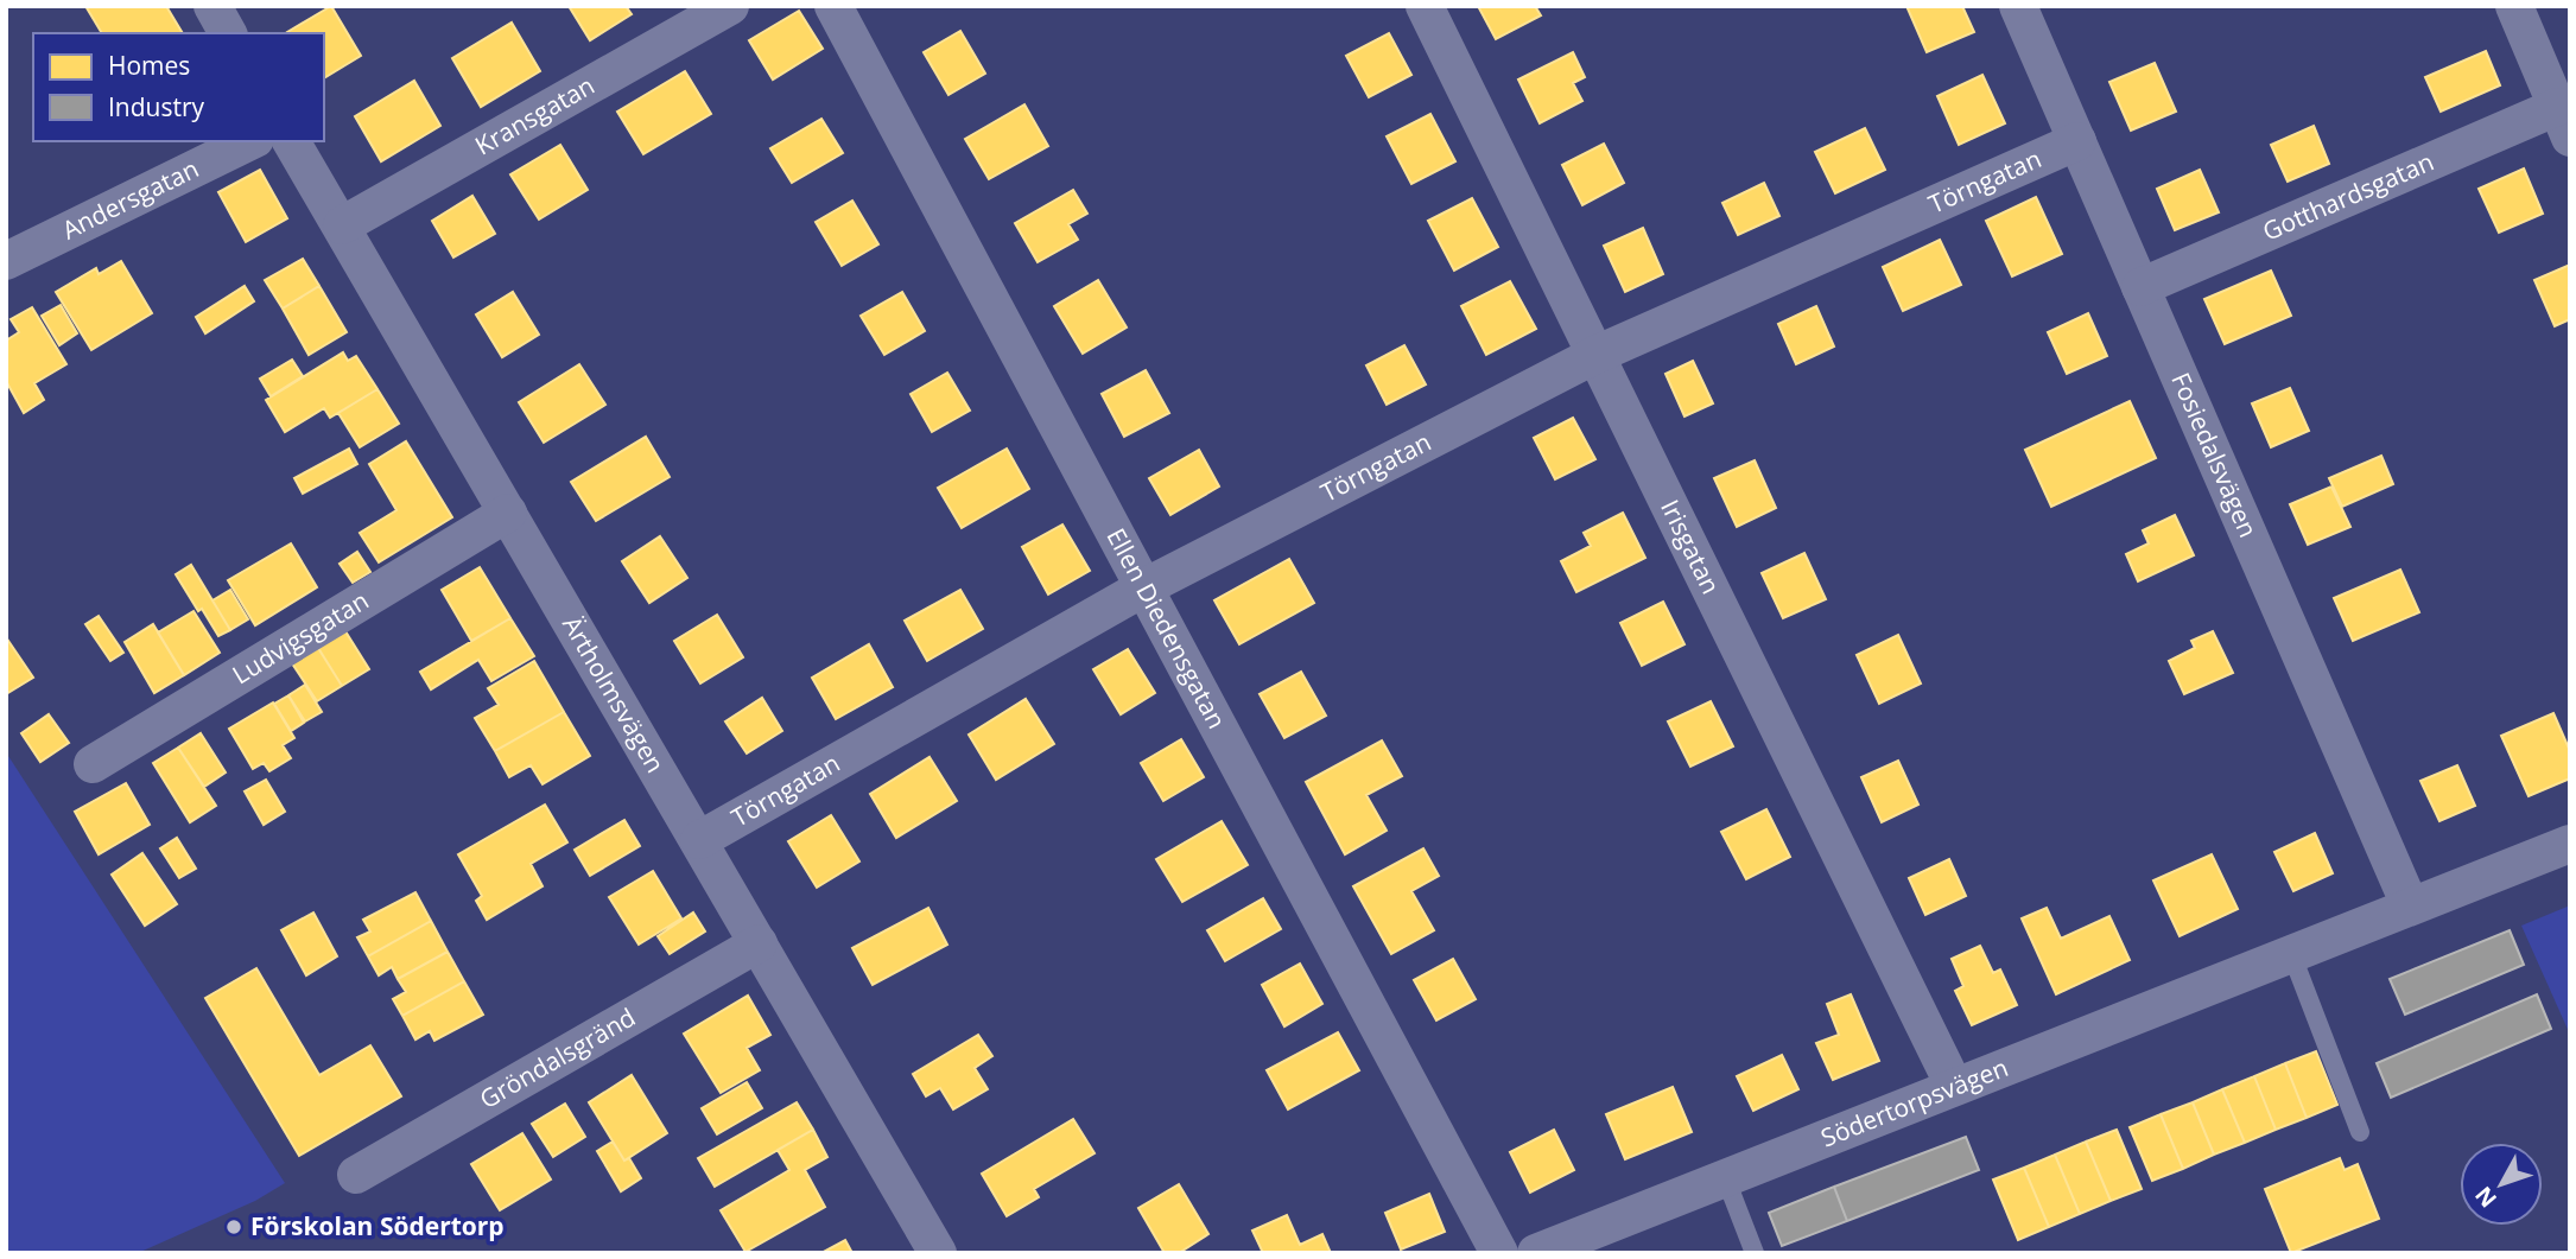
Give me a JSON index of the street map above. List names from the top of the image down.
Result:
{
  "streets": {
    "street": [
      "Kransgatan",
      "Törngatan",
      "Gotthardsgatan",
      "Andersgatan",
      "Fosiedalsvägen",
      "Irisgatan",
      "Ellen Diedensgatan",
      "Ludvigsgatan",
      "Ärtholmsvägen",
      "Gröndalsgränd",
      "Södertorpsvägen"
    ]
  },
  "crossings": [
    ["Kransgatan", "Ärtholmsvägen"],
    ["Törngatan", "Fosiedalsvägen"],
    ["Törngatan", "Irisgatan"],
    ["Törngatan", "Ellen Diedensgatan"],
    ["Törngatan", "Ärtholmsvägen"],
    ["Gotthardsgatan", "Fosiedalsvägen"],
    ["Fosiedalsvägen", "Södertorpsvägen"],
    ["Irisgatan", "Södertorpsvägen"],
    ["Ludvigsgatan", "Ärtholmsvägen"],
    ["Ärtholmsvägen", "Gröndalsgränd"]
  ],
  "places": ["Förskolan Södertorp"],
  "legend": ["Homes", "Industry"],
  "north": "bottom left"
}
